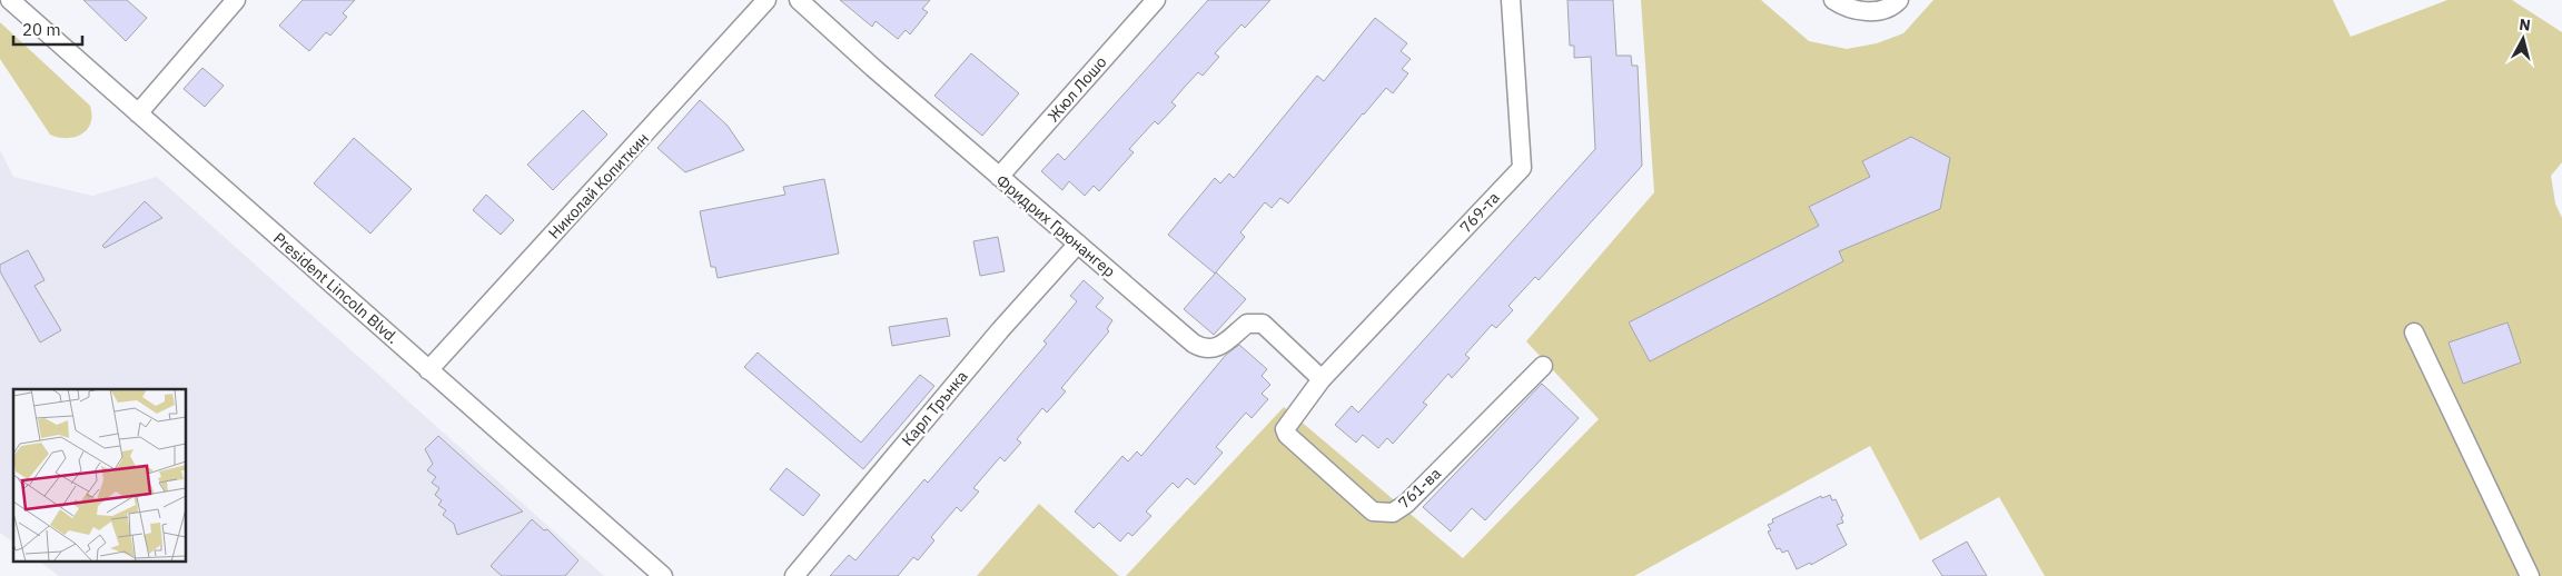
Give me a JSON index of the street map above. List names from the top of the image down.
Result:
{
  "streets": {
    "street": [
      "Жюл Лошо",
      "Николай Копиткин",
      "769-та",
      "Фридрих Грюнангер",
      "President Lincoln Blvd.",
      "Карл Трънка",
      "761-ва"
    ]
  },
  "crossings": [
    ["Жюл Лошо", "Фридрих Грюнангер"],
    ["Николай Копиткин", "President Lincoln Blvd."],
    ["769-та", "Фридрих Грюнангер"],
    ["769-та", "761-ва"],
    ["Фридрих Грюнангер", "Карл Трънка"],
    ["Фридрих Грюнангер", "761-ва"]
  ],
  "scale_bar": "20 m",
  "north": "top"
}
